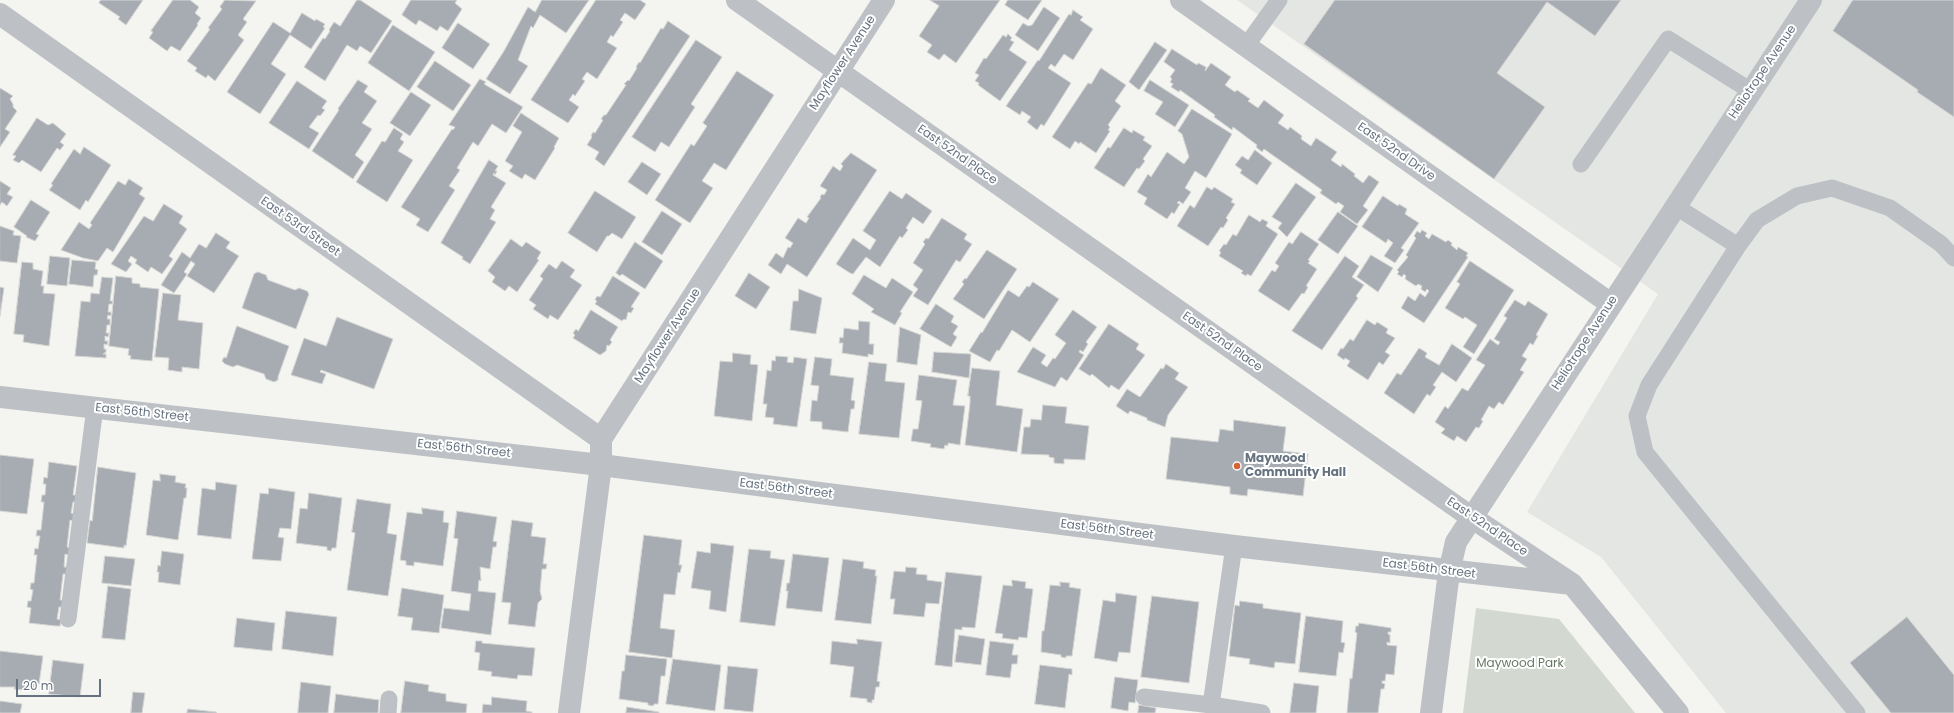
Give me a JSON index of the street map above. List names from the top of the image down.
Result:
{
  "streets": {
    "street": [
      "Mayflower Avenue",
      "Heliotrope Avenue",
      "East 52nd Drive",
      "East 52nd Place",
      "East 53rd Street",
      "East 56th Street"
    ]
  },
  "crossings": [
    ["Mayflower Avenue", "East 52nd Place"],
    ["Mayflower Avenue", "East 53rd Street"],
    ["Heliotrope Avenue", "East 52nd Drive"],
    ["Heliotrope Avenue", "East 52nd Place"],
    ["Heliotrope Avenue", "East 56th Street"],
    ["East 52nd Place", "East 56th Street"]
  ],
  "parks": ["Maywood Park"],
  "places": ["Maywood Community Hall"],
  "scale_bar": "20 m"
}
